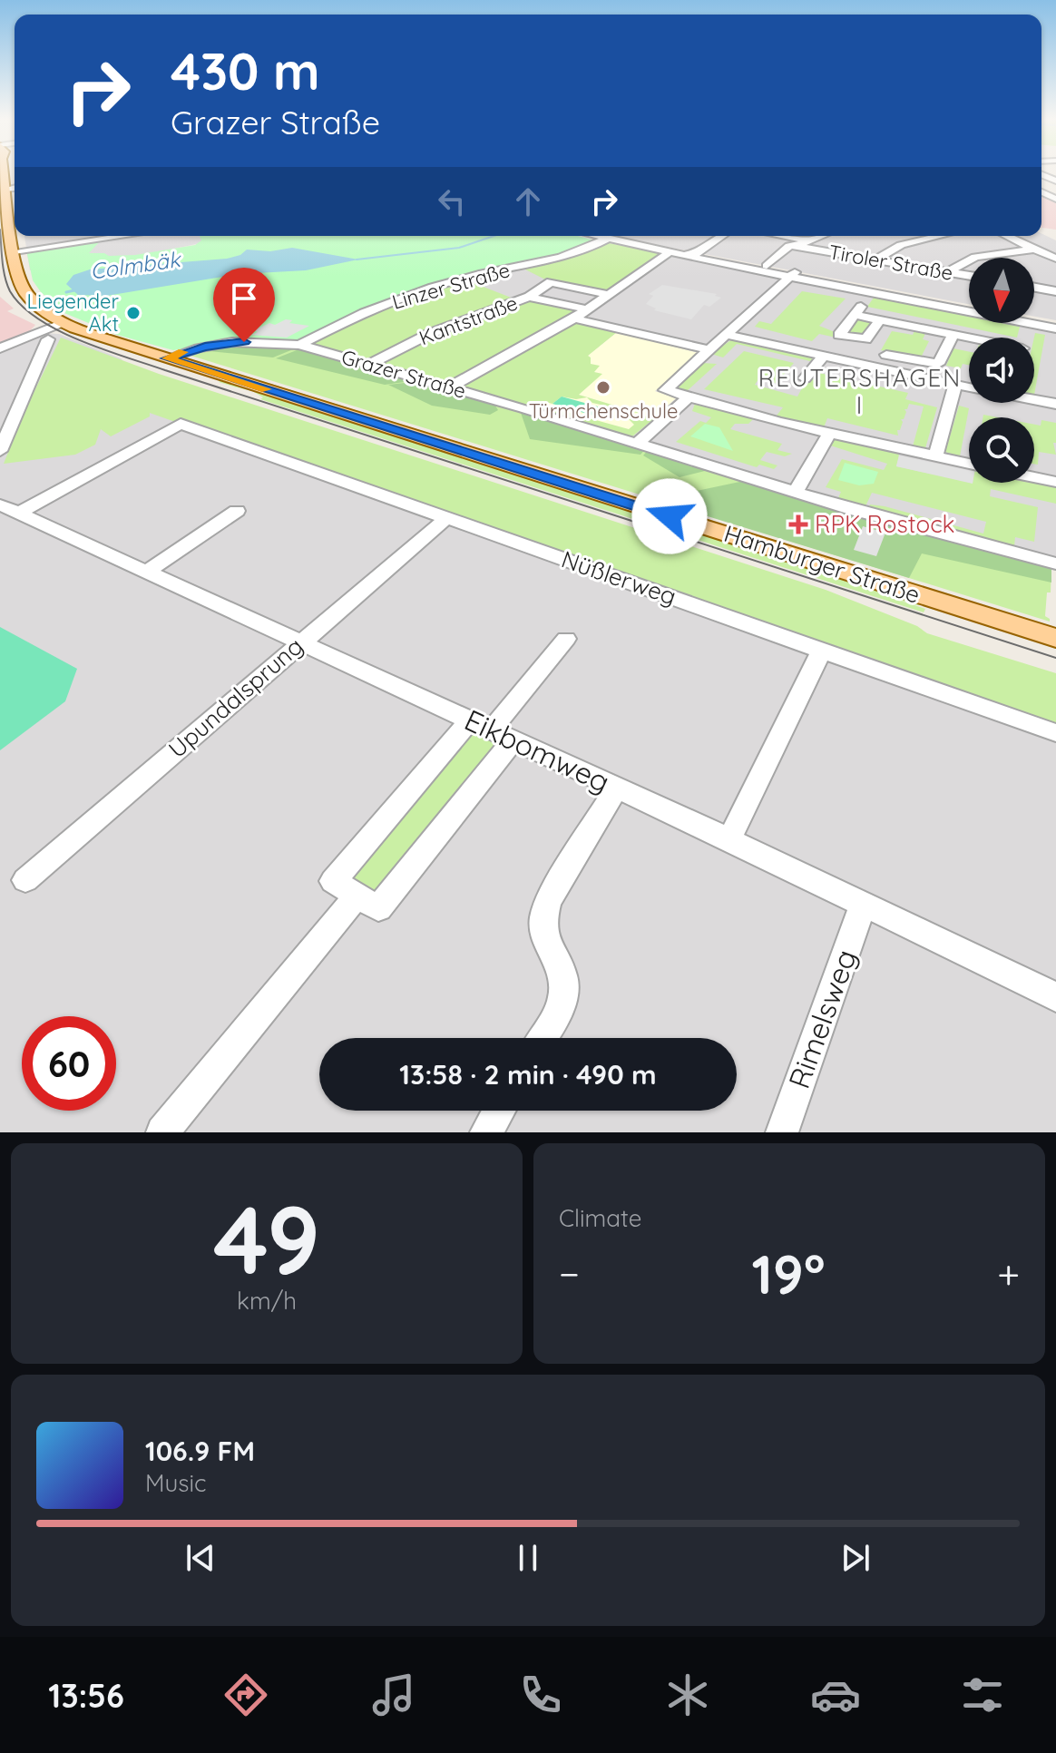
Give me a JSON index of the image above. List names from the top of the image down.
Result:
{
  "streets": {
    "main road": ["Hamburger Straße"],
    "street": [
      "Tiroler Straße",
      "Linzer Straße",
      "Kantstraße",
      "Grazer Straße",
      "Nüßlerweg",
      "Upundalsprung",
      "Eikbomweg",
      "Rimelsweg"
    ]
  },
  "crossings": [
    ["Linzer Straße", "Grazer Straße"],
    ["Kantstraße", "Grazer Straße"],
    ["Grazer Straße", "Hamburger Straße"],
    ["Nüßlerweg", "Upundalsprung"],
    ["Nüßlerweg", "Eikbomweg"],
    ["Upundalsprung", "Eikbomweg"],
    ["Eikbomweg", "Rimelsweg"]
  ],
  "districts": ["REUTERSHAGEN I"],
  "water": ["Colmbäk"],
  "places": {
    "other": ["Liegender Akt", "Türmchenschule"],
    "health": ["RPK Rostock"]
  },
  "north": "bottom",
  "page": {
    "turn": ["430 m", "Grazer Straße"],
    "limit": "60",
    "trip": "13:58 · 2 min · 490 m",
    "tile": [
      ["49", "km/h"],
      "Climate"
    ],
    "heat": ["−", "19°", "+"],
    "song": ["106.9 FM", "Music"],
    "tabs": "13:56"
  }
}
